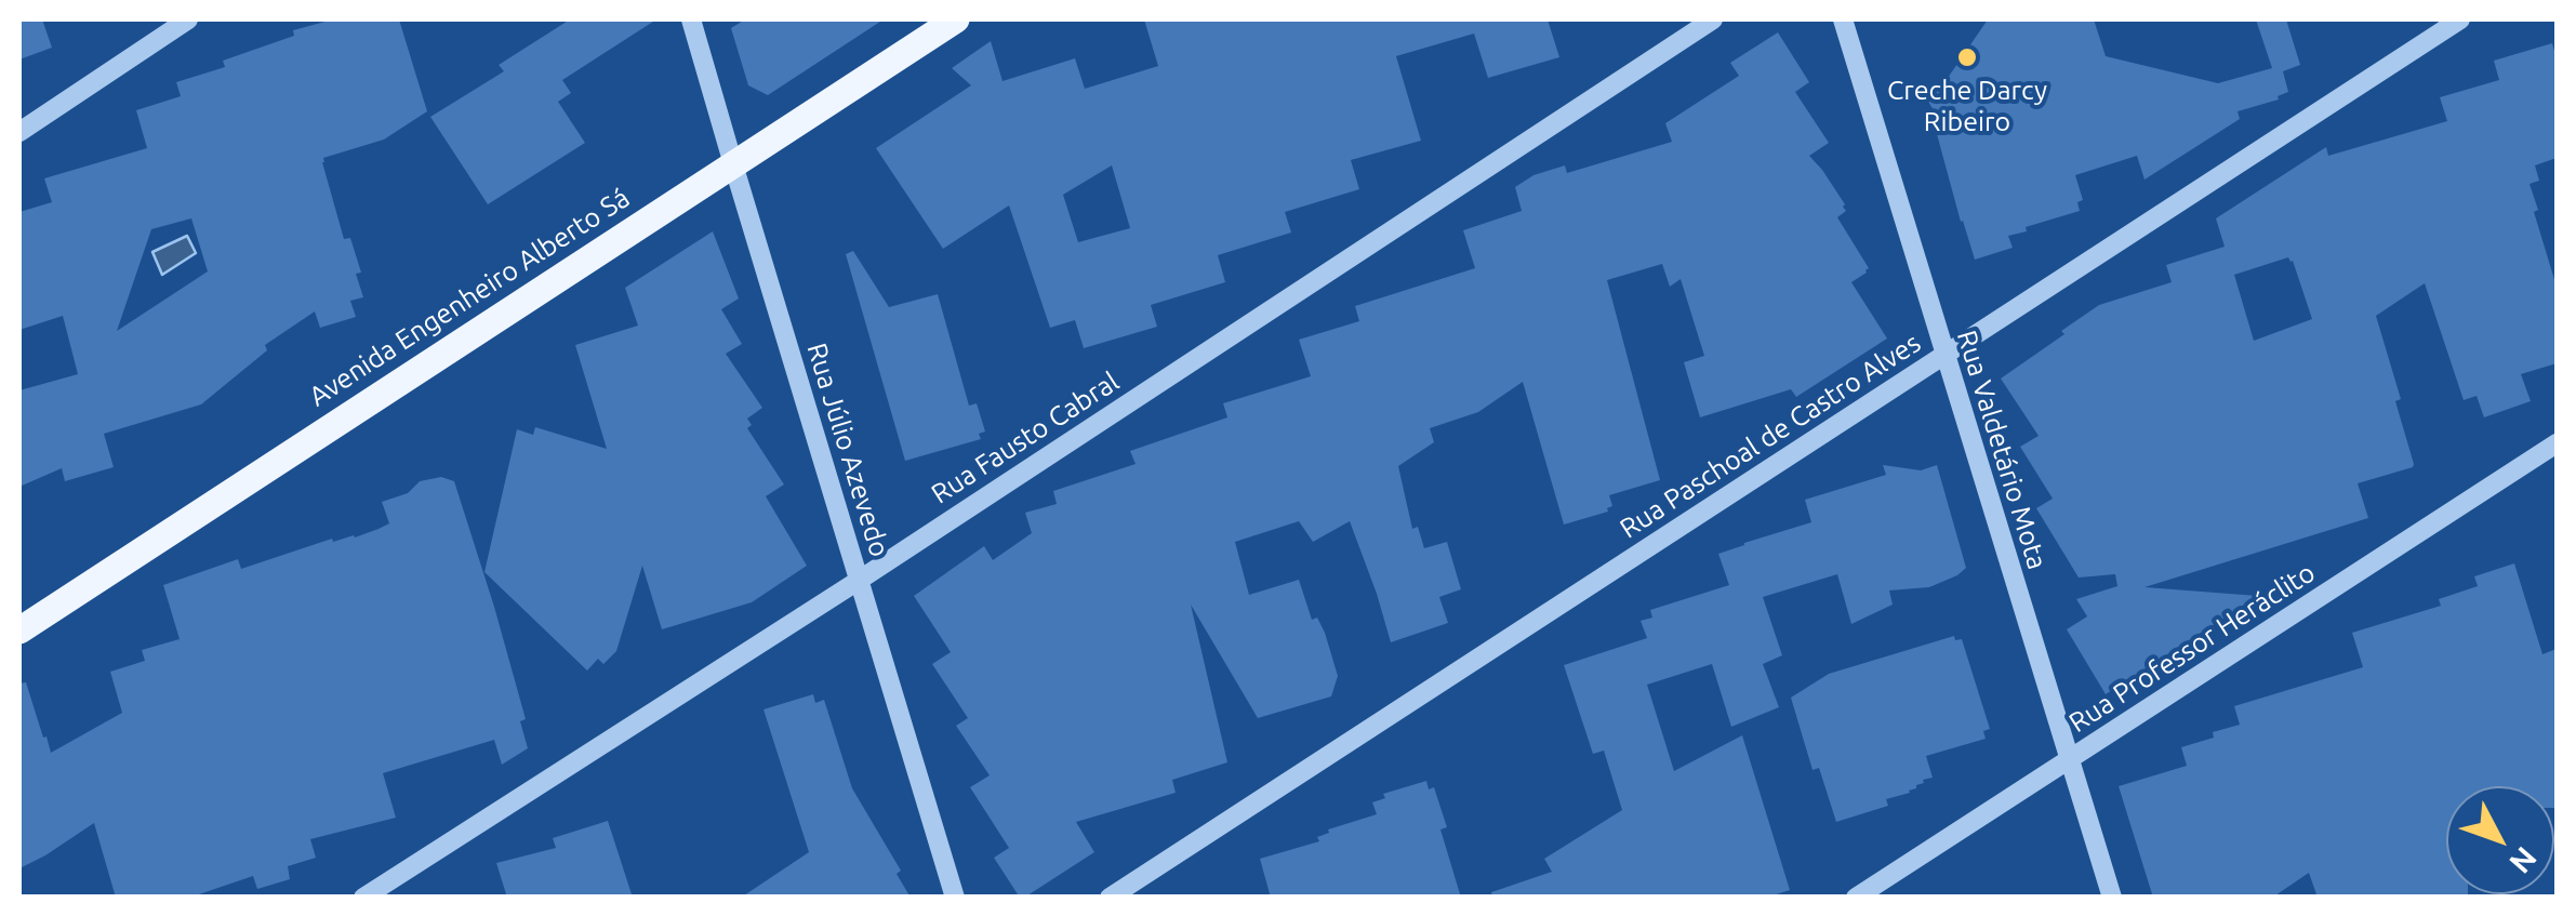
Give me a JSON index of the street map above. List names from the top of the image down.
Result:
{
  "streets": {
    "main road": ["Avenida Engenheiro Alberto Sá"],
    "street": [
      "Rua Paschoal de Castro Alves",
      "Rua Fausto Cabral",
      "Rua Júlio Azevedo",
      "Rua Valdetário Mota",
      "Rua Professor Heráclito"
    ]
  },
  "crossings": [
    ["Avenida Engenheiro Alberto Sá", "Rua Júlio Azevedo"],
    ["Rua Paschoal de Castro Alves", "Rua Valdetário Mota"],
    ["Rua Fausto Cabral", "Rua Júlio Azevedo"],
    ["Rua Valdetário Mota", "Rua Professor Heráclito"]
  ],
  "places": ["Creche Darcy Ribeiro"],
  "north": "bottom right"
}
